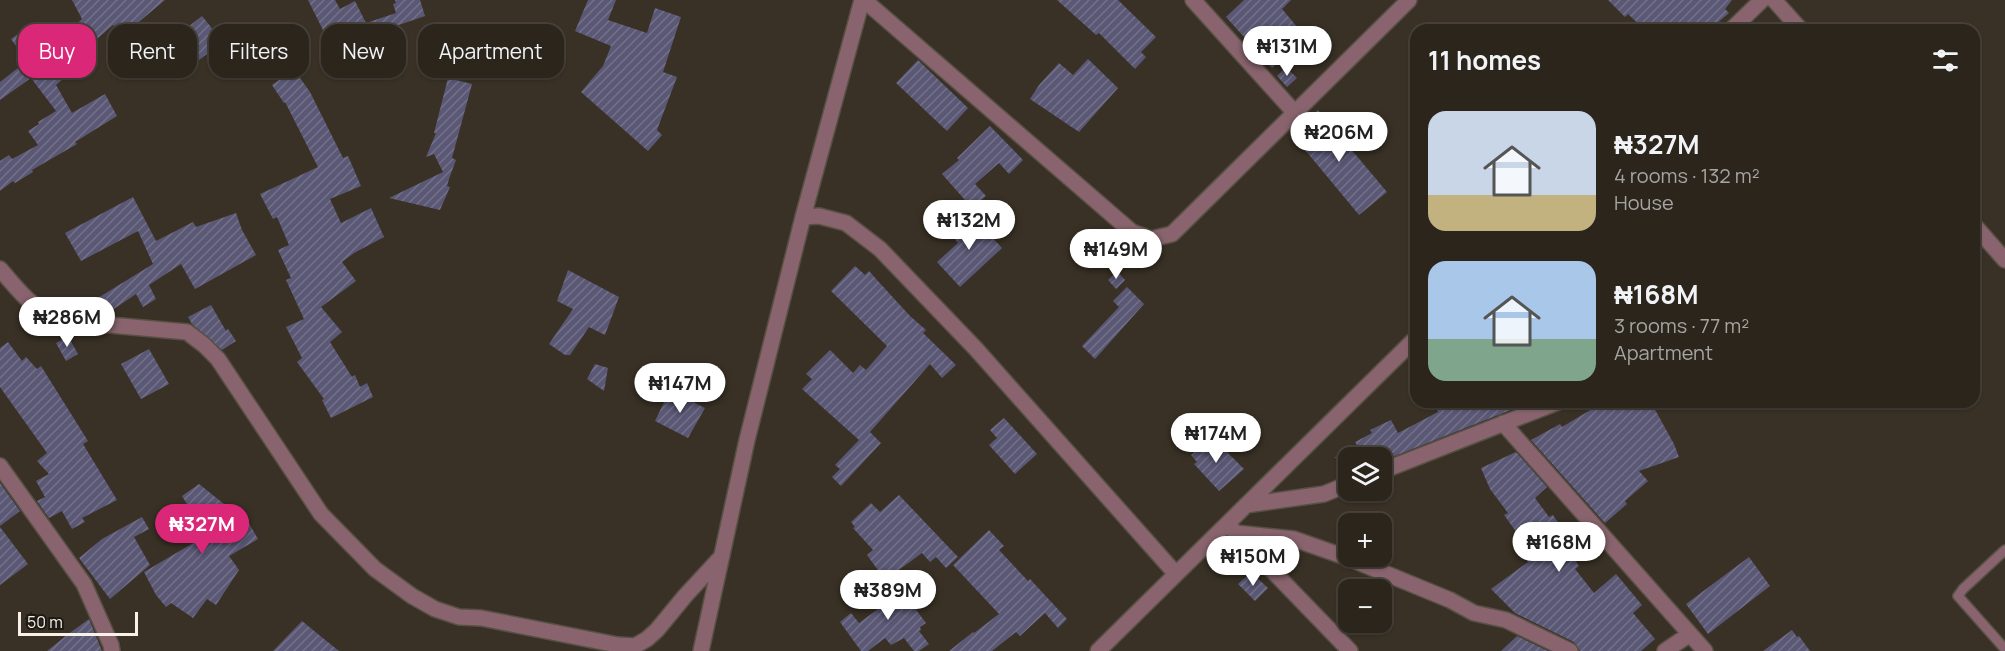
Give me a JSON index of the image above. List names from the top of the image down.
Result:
{
  "scale_bar": "50 m",
  "page": {
    "chip": [
      "Buy",
      "Rent",
      "Filters",
      "New",
      "Apartment"
    ],
    "heading": "11 homes",
    "price": [
      "₦131M",
      "₦206M",
      "₦132M",
      "₦149M",
      "₦286M",
      "₦147M",
      "₦174M",
      "₦327M",
      "₦168M",
      "₦150M",
      "₦389M"
    ],
    "list": [
      {
        "name": "₦327M",
        "note": "4 rooms · 132 m² · House"
      },
      {
        "name": "₦168M",
        "note": "3 rooms · 77 m² · Apartment"
      }
    ],
    "map_buttons": ["+", "−"],
    "scale": "50 m"
  }
}
